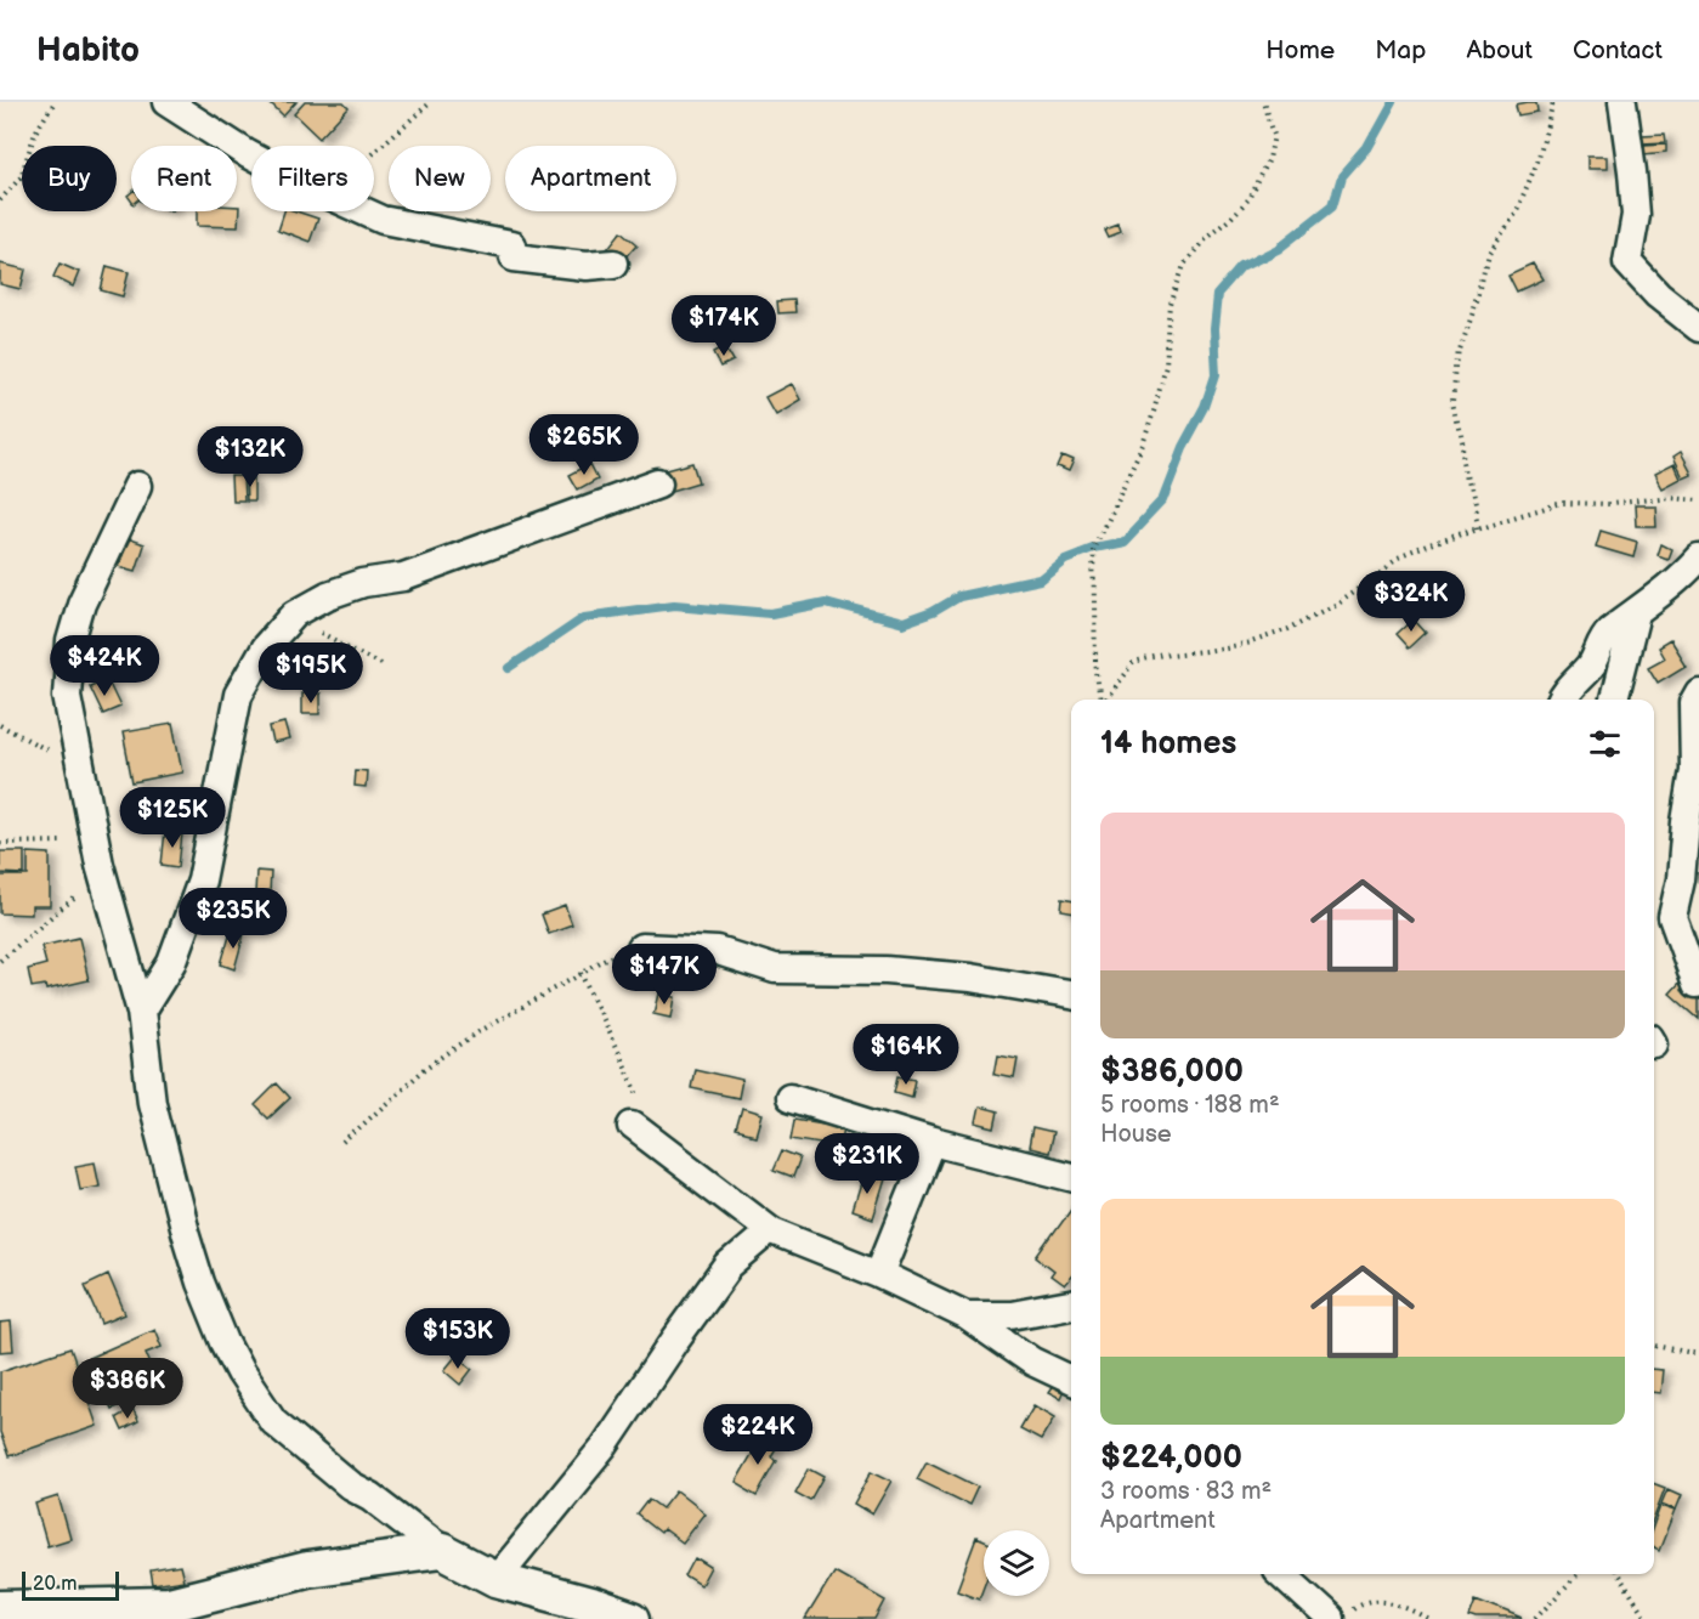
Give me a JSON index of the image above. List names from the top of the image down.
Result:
{
  "scale_bar": "20 m",
  "page": {
    "header": "Habito",
    "nav": [
      "Home",
      "Map",
      "About",
      "Contact"
    ],
    "chip": [
      "Buy",
      "Rent",
      "Filters",
      "New",
      "Apartment"
    ],
    "price": [
      "$174K",
      "$265K",
      "$132K",
      "$324K",
      "$424K",
      "$195K",
      "$125K",
      "$235K",
      "$147K",
      "$164K",
      "$231K",
      "$153K",
      "$386K",
      "$224K"
    ],
    "heading": "14 homes",
    "list": [
      {
        "name": "$386,000",
        "note": "5 rooms · 188 m² · House"
      },
      {
        "name": "$224,000",
        "note": "3 rooms · 83 m² · Apartment"
      }
    ],
    "scale": "20 m"
  }
}
